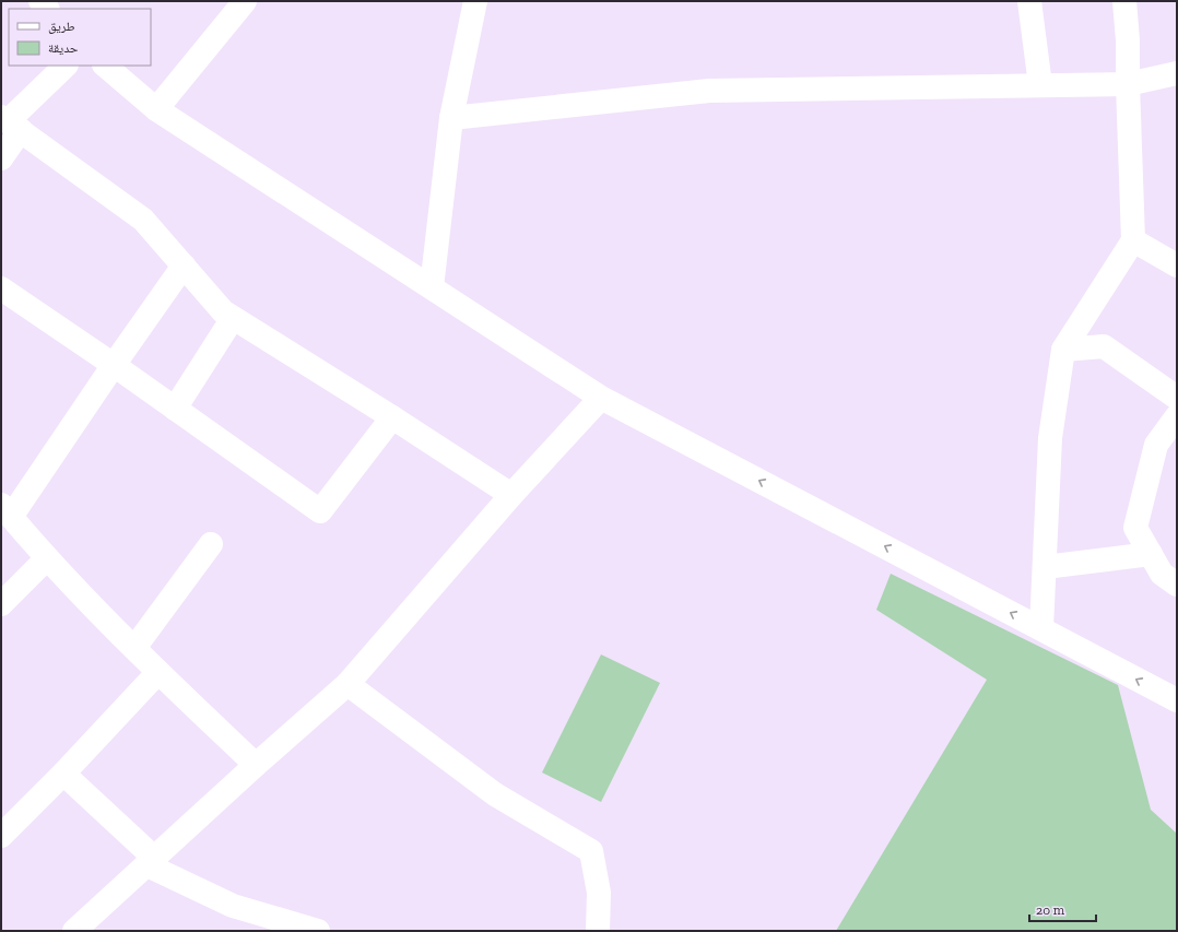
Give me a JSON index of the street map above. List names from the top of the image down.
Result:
{
  "legend": ["طريق", "حديقة"],
  "scale_bar": "20 m"
}
